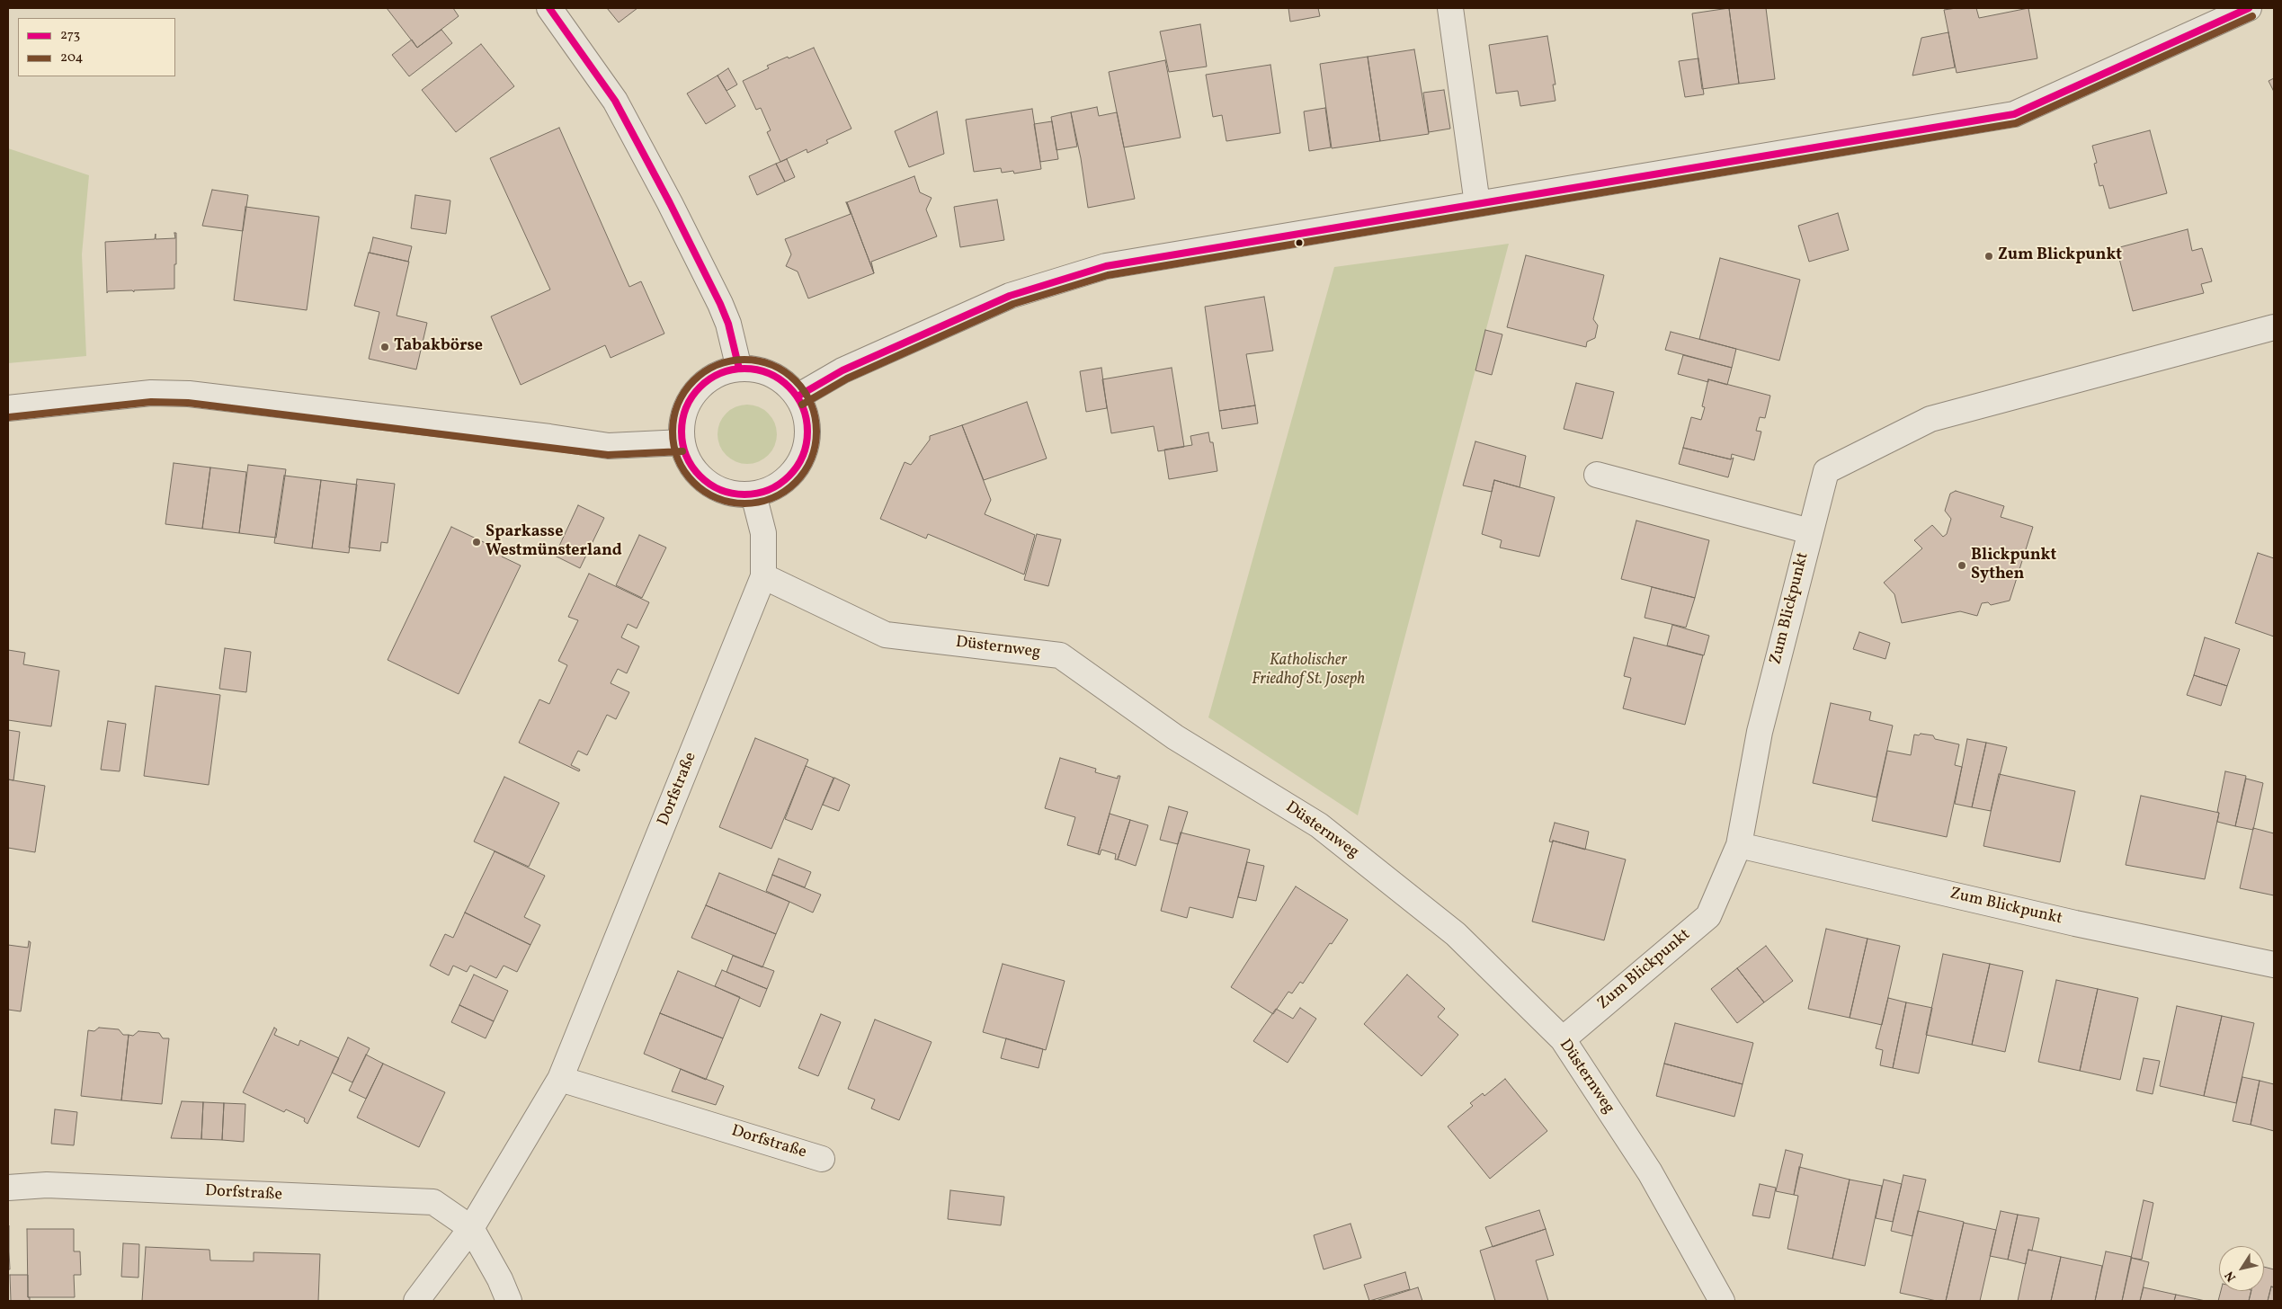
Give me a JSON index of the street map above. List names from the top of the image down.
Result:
{
  "streets": {
    "street": ["Zum Blickpunkt", "Düsternweg", "Dorfstraße"]
  },
  "crossings": [
    ["Zum Blickpunkt", "Düsternweg"],
    ["Düsternweg", "Dorfstraße"]
  ],
  "parks": ["Katholischer Friedhof St. Joseph"],
  "places": [
    "Zum Blickpunkt",
    "Tabakbörse",
    "Sparkasse Westmünsterland",
    "Blickpunkt Sythen"
  ],
  "lines": ["transit line 273", "transit line 204"],
  "legend": ["273", "204"],
  "north": "bottom left"
}
